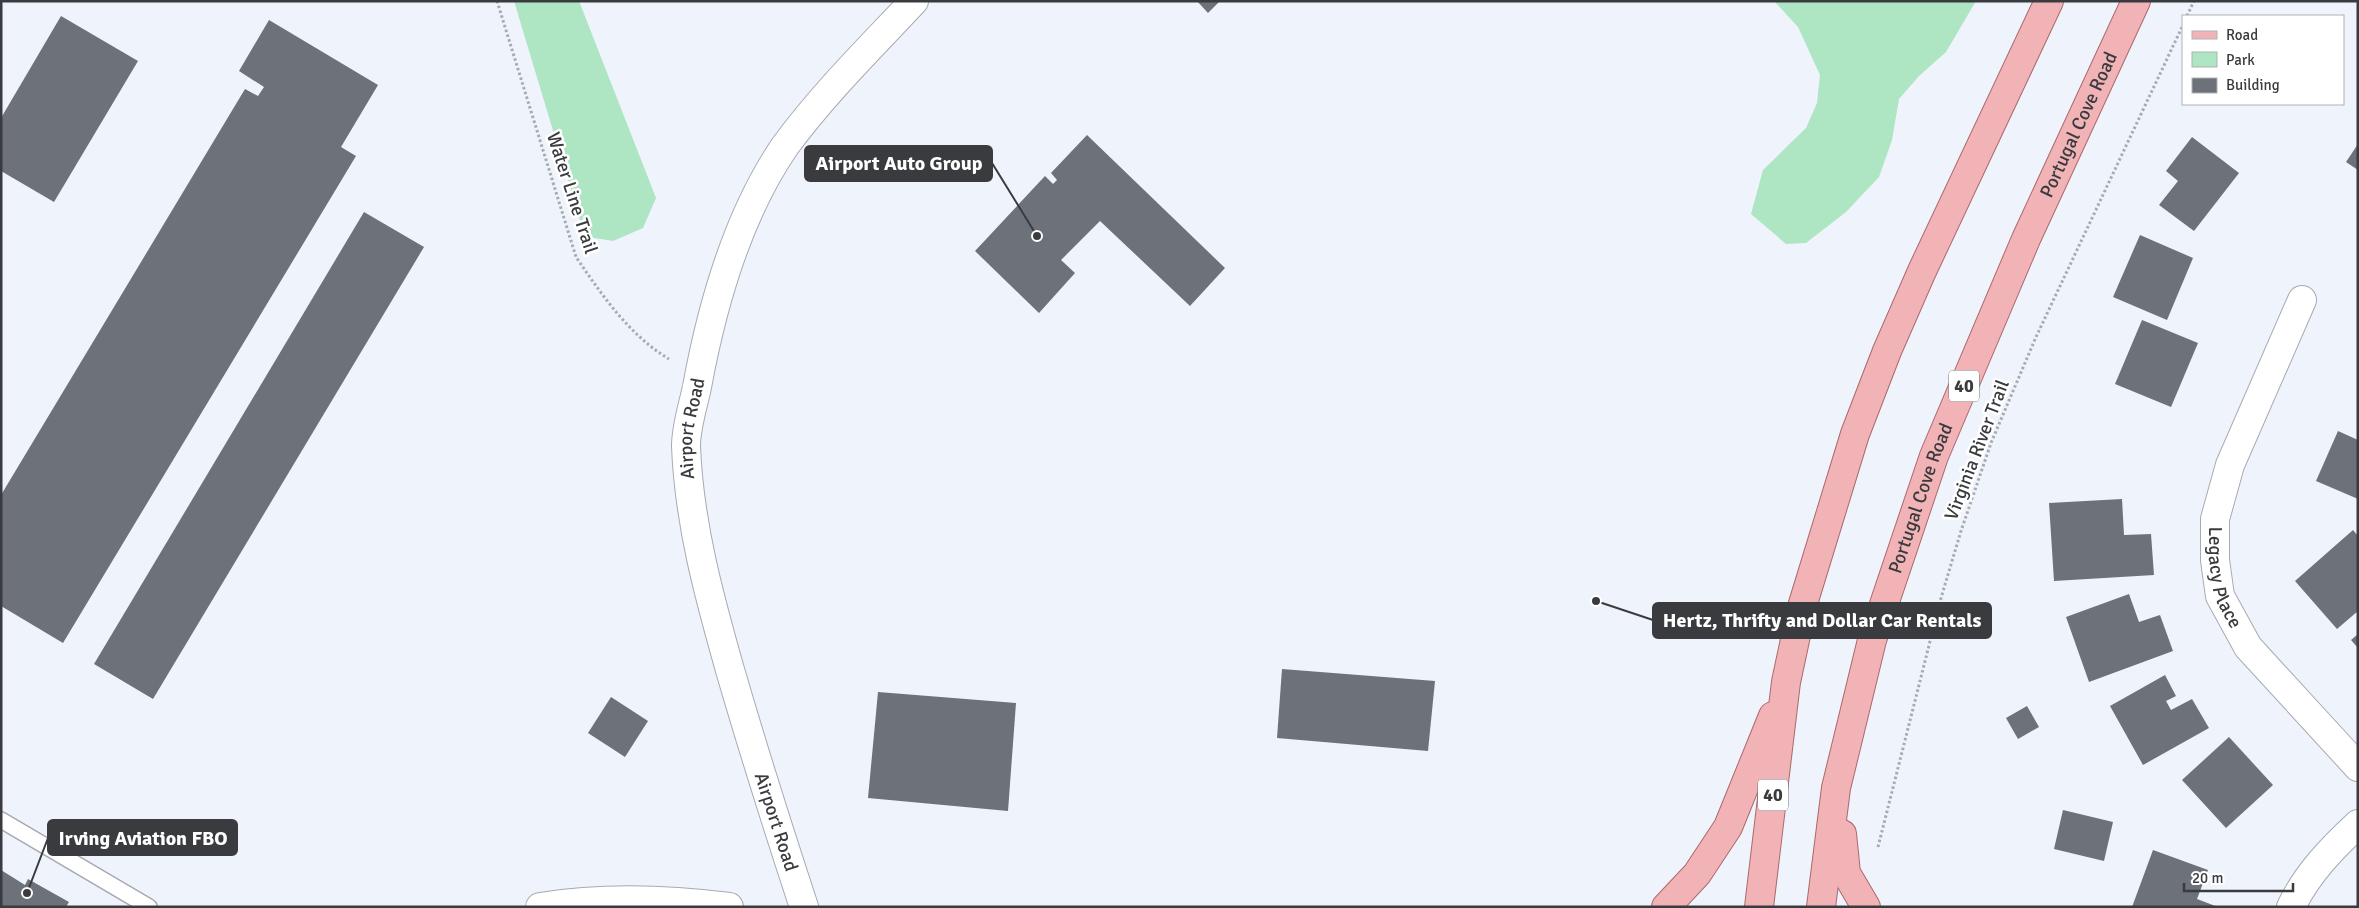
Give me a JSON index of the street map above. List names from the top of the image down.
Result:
{
  "streets": {
    "main road": ["Portugal Cove Road", "40"],
    "street": ["Airport Road", "Legacy Place"],
    "path": ["Water Line Trail", "Virginia River Trail"]
  },
  "crossings": [
    ["Water Line Trail", "Airport Road"]
  ],
  "places": ["Airport Auto Group", "Hertz, Thrifty and Dollar Car Rentals", "Irving Aviation FBO"],
  "legend": ["Road", "Park", "Building"],
  "scale_bar": "20 m"
}
